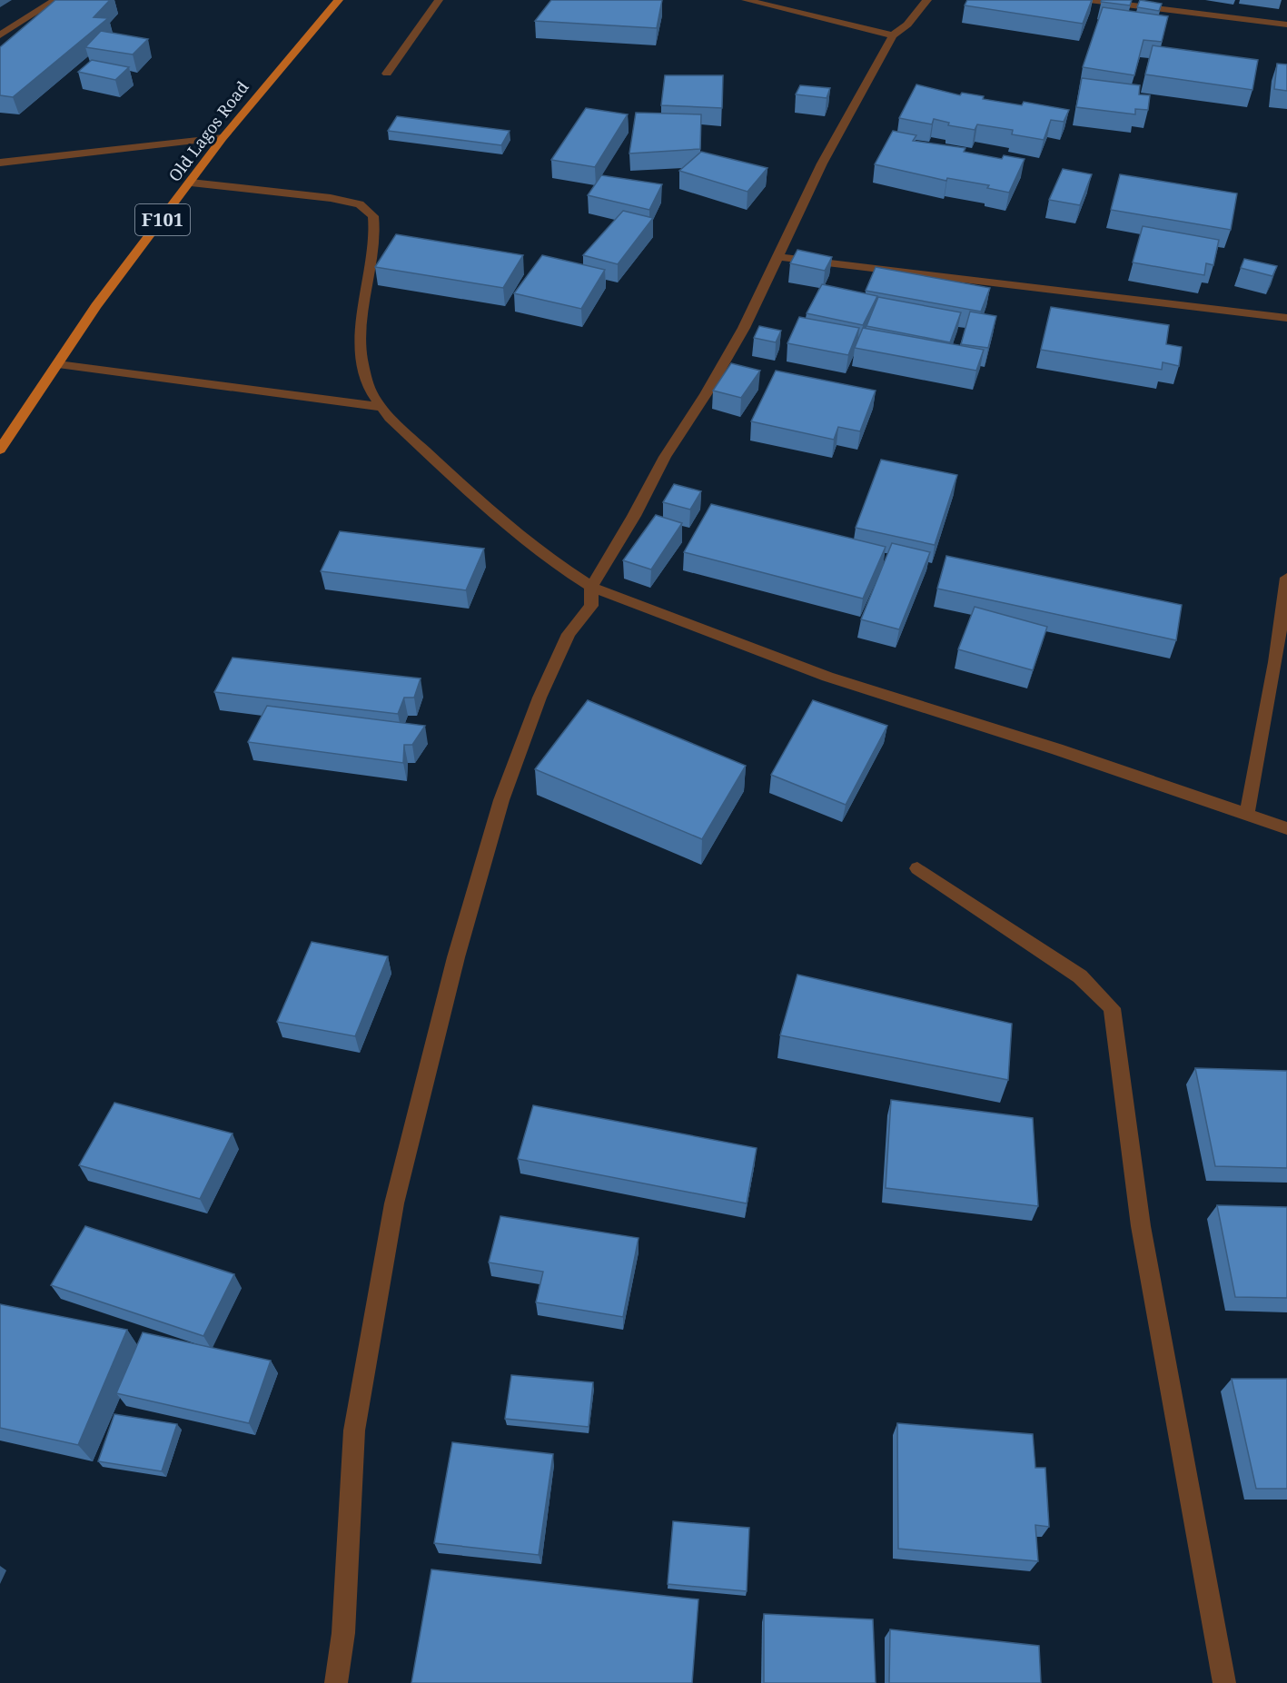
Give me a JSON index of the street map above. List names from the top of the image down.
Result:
{
  "streets": {
    "main road": ["Old Lagos Road", "F101"]
  }
}
